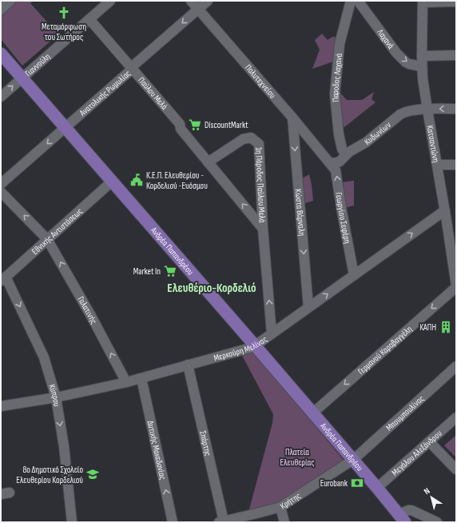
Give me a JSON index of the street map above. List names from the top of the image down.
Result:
{
  "streets": {
    "main road": ["Ανδρέα Παπανδρέου"],
    "street": [
      "Λαχανά",
      "Γιαννούλη",
      "Παροδος Λαχανά",
      "Πολυτεχνείου",
      "Ανατολικής Ρωμυλίας",
      "Παύλου Μελά",
      "Κυδωνίων",
      "Κατσαντώνη",
      "1η Πάροδος Παύλου Μελά",
      "Κώστα Βάρναλη",
      "Γεωργίου Σεφέρη",
      "Εθνικής Αντιστάσεως",
      "Γαλατινής",
      "Μερκούρη Μελίνας",
      "Γερμανού Καραβαγγέλη",
      "Κύπρου",
      "Μπουμπουλίνας",
      "Σπάρτης",
      "Δυτικής Μακεδονίας",
      "Μεγάλου Αλεξάνδρου",
      "Κρήτης"
    ]
  },
  "crossings": [
    ["Λαχανά", "Κατσαντώνη"],
    ["Γιαννούλη", "Παύλου Μελά"],
    ["Γιαννούλη", "Ανδρέα Παπανδρέου"],
    ["Παροδος Λαχανά", "Κυδωνίων"],
    ["Πολυτεχνείου", "Ανατολικής Ρωμυλίας"],
    ["Πολυτεχνείου", "Κυδωνίων"],
    ["Πολυτεχνείου", "Κώστα Βάρναλη"],
    ["Πολυτεχνείου", "Γεωργίου Σεφέρη"],
    ["Ανατολικής Ρωμυλίας", "Παύλου Μελά"],
    ["Ανατολικής Ρωμυλίας", "Ανδρέα Παπανδρέου"],
    ["Παύλου Μελά", "1η Πάροδος Παύλου Μελά"],
    ["Κυδωνίων", "Κατσαντώνη"],
    ["Κυδωνίων", "Γεωργίου Σεφέρη"],
    ["Κατσαντώνη", "Μερκούρη Μελίνας"],
    ["Κατσαντώνη", "Γερμανού Καραβαγγέλη"],
    ["1η Πάροδος Παύλου Μελά", "Μερκούρη Μελίνας"],
    ["Κώστα Βάρναλη", "Μερκούρη Μελίνας"],
    ["Γεωργίου Σεφέρη", "Μερκούρη Μελίνας"],
    ["Εθνικής Αντιστάσεως", "Ανδρέα Παπανδρέου"],
    ["Εθνικής Αντιστάσεως", "Γαλατινής"],
    ["Εθνικής Αντιστάσεως", "Κύπρου"],
    ["Ανδρέα Παπανδρέου", "Μερκούρη Μελίνας"],
    ["Ανδρέα Παπανδρέου", "Γερμανού Καραβαγγέλη"],
    ["Ανδρέα Παπανδρέου", "Μπουμπουλίνας"],
    ["Ανδρέα Παπανδρέου", "Μεγάλου Αλεξάνδρου"],
    ["Ανδρέα Παπανδρέου", "Κρήτης"],
    ["Γαλατινής", "Μερκούρη Μελίνας"],
    ["Μερκούρη Μελίνας", "Κύπρου"],
    ["Μερκούρη Μελίνας", "Σπάρτης"],
    ["Μερκούρη Μελίνας", "Δυτικής Μακεδονίας"],
    ["Μπουμπουλίνας", "Κρήτης"],
    ["Σπάρτης", "Κρήτης"]
  ],
  "one_way": [
    "Λαχανά",
    "Ανατολικής Ρωμυλίας",
    "1η Πάροδος Παύλου Μελά",
    "Κώστα Βάρναλη",
    "Γεωργίου Σεφέρη",
    "Γαλατινής",
    "Γερμανού Καραβαγγέλη",
    "Κύπρου",
    "Δυτικής Μακεδονίας"
  ],
  "districts": ["Ελευθέριο-Κορδελιό"],
  "parks": ["Πλατεία Ελευθερίας"],
  "places": {
    "church": ["Μεταμόρφωση του Σωτήρος"],
    "supermarket": ["DiscountMarkt", "Market In"],
    "public building": ["Κ.Ε.Π. Ελευθερίου - Κορδελιού -Ευόσμου"],
    "building": ["ΚΑΠΗ"],
    "school or university": ["8ο Δημοτικό Σχολείο Ελευθερίου Κορδελιού"],
    "bank": ["Eurobank"]
  },
  "north": "top left"
}
